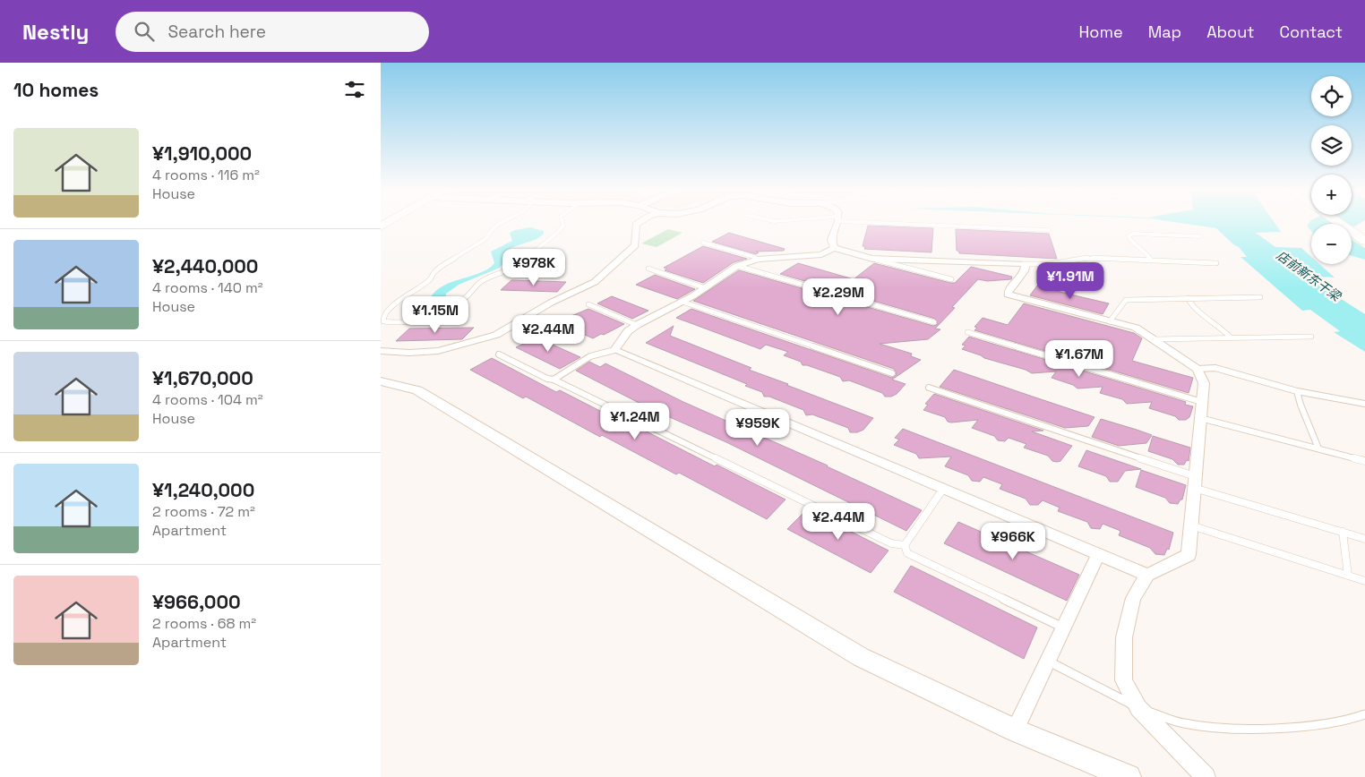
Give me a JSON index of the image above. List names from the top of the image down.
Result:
{
  "water": ["店前新东干梁"],
  "page": {
    "header": "Nestly",
    "search": "Search here",
    "nav": [
      "Home",
      "Map",
      "About",
      "Contact"
    ],
    "heading": "10 homes",
    "map_buttons": ["+", "−"],
    "list": [
      {
        "name": "¥1,910,000",
        "note": "4 rooms · 116 m² · House"
      },
      {
        "name": "¥2,440,000",
        "note": "4 rooms · 140 m² · House"
      },
      {
        "name": "¥1,670,000",
        "note": "4 rooms · 104 m² · House"
      },
      {
        "name": "¥1,240,000",
        "note": "2 rooms · 72 m² · Apartment"
      },
      {
        "name": "¥966,000",
        "note": "2 rooms · 68 m² · Apartment"
      }
    ],
    "price": [
      "¥978K",
      "¥1.91M",
      "¥2.29M",
      "¥1.15M",
      "¥2.44M",
      "¥1.67M",
      "¥1.24M",
      "¥959K",
      "¥2.44M",
      "¥966K"
    ]
  }
}
